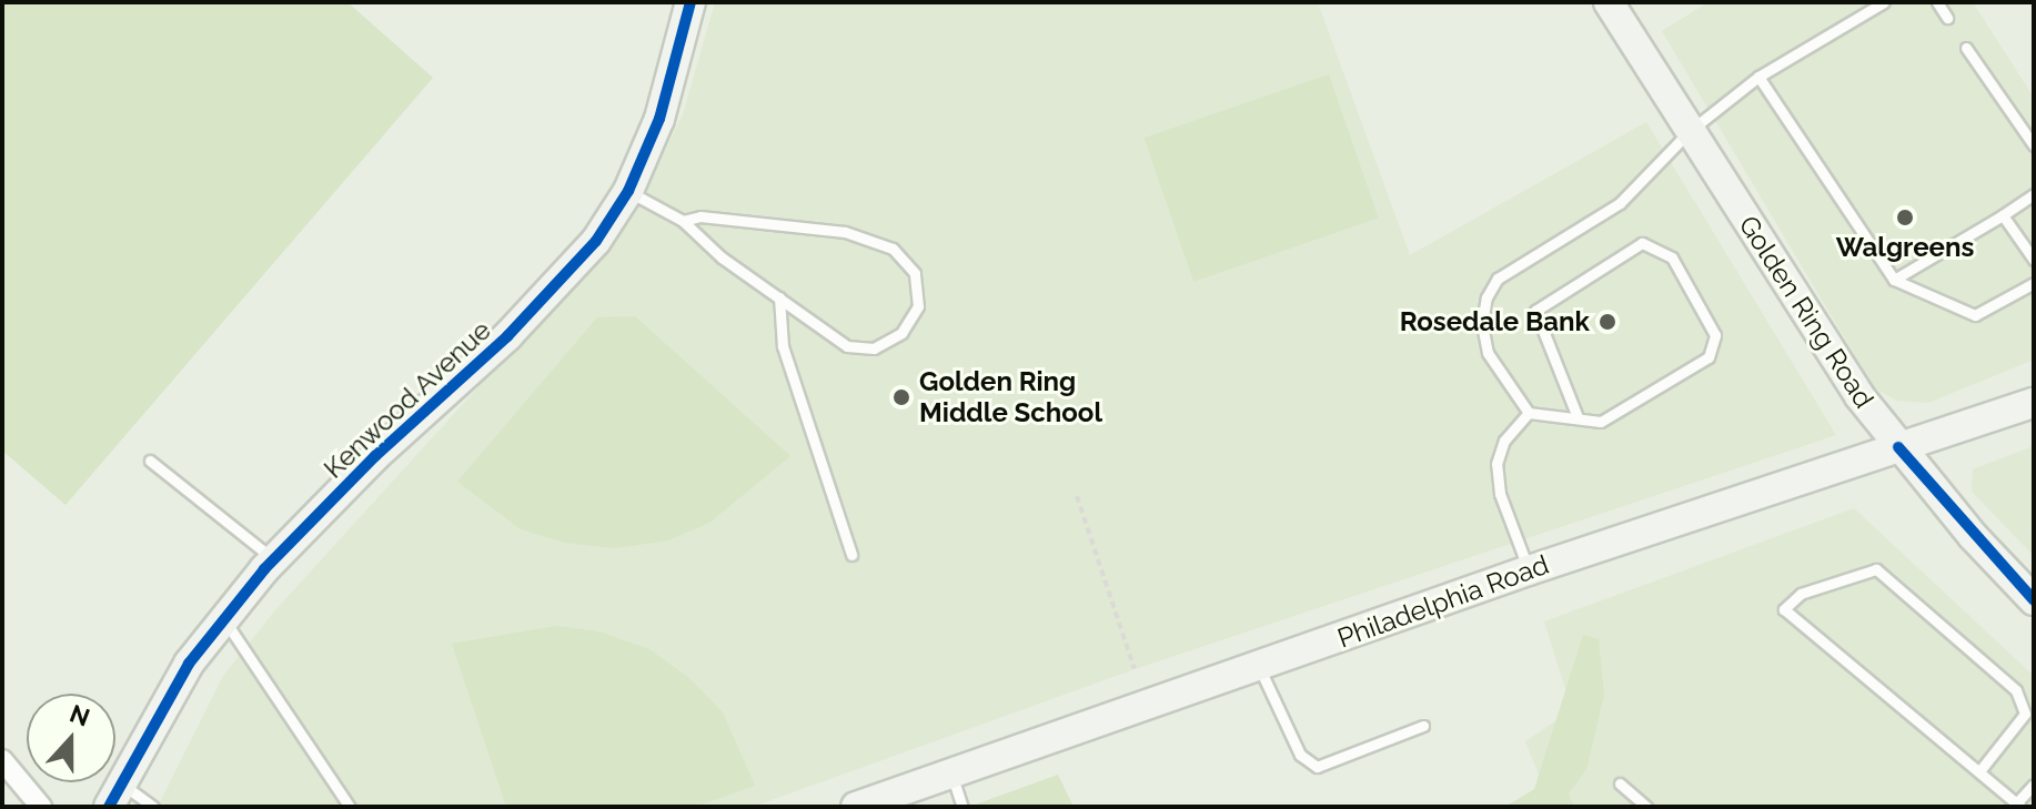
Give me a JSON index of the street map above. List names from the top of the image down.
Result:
{
  "streets": {
    "main road": ["Golden Ring Road", "Kenwood Avenue", "Philadelphia Road"]
  },
  "crossings": [
    ["Golden Ring Road", "Philadelphia Road"]
  ],
  "places": ["Walgreens", "Rosedale Bank", "Golden Ring Middle School"],
  "north": "top"
}
